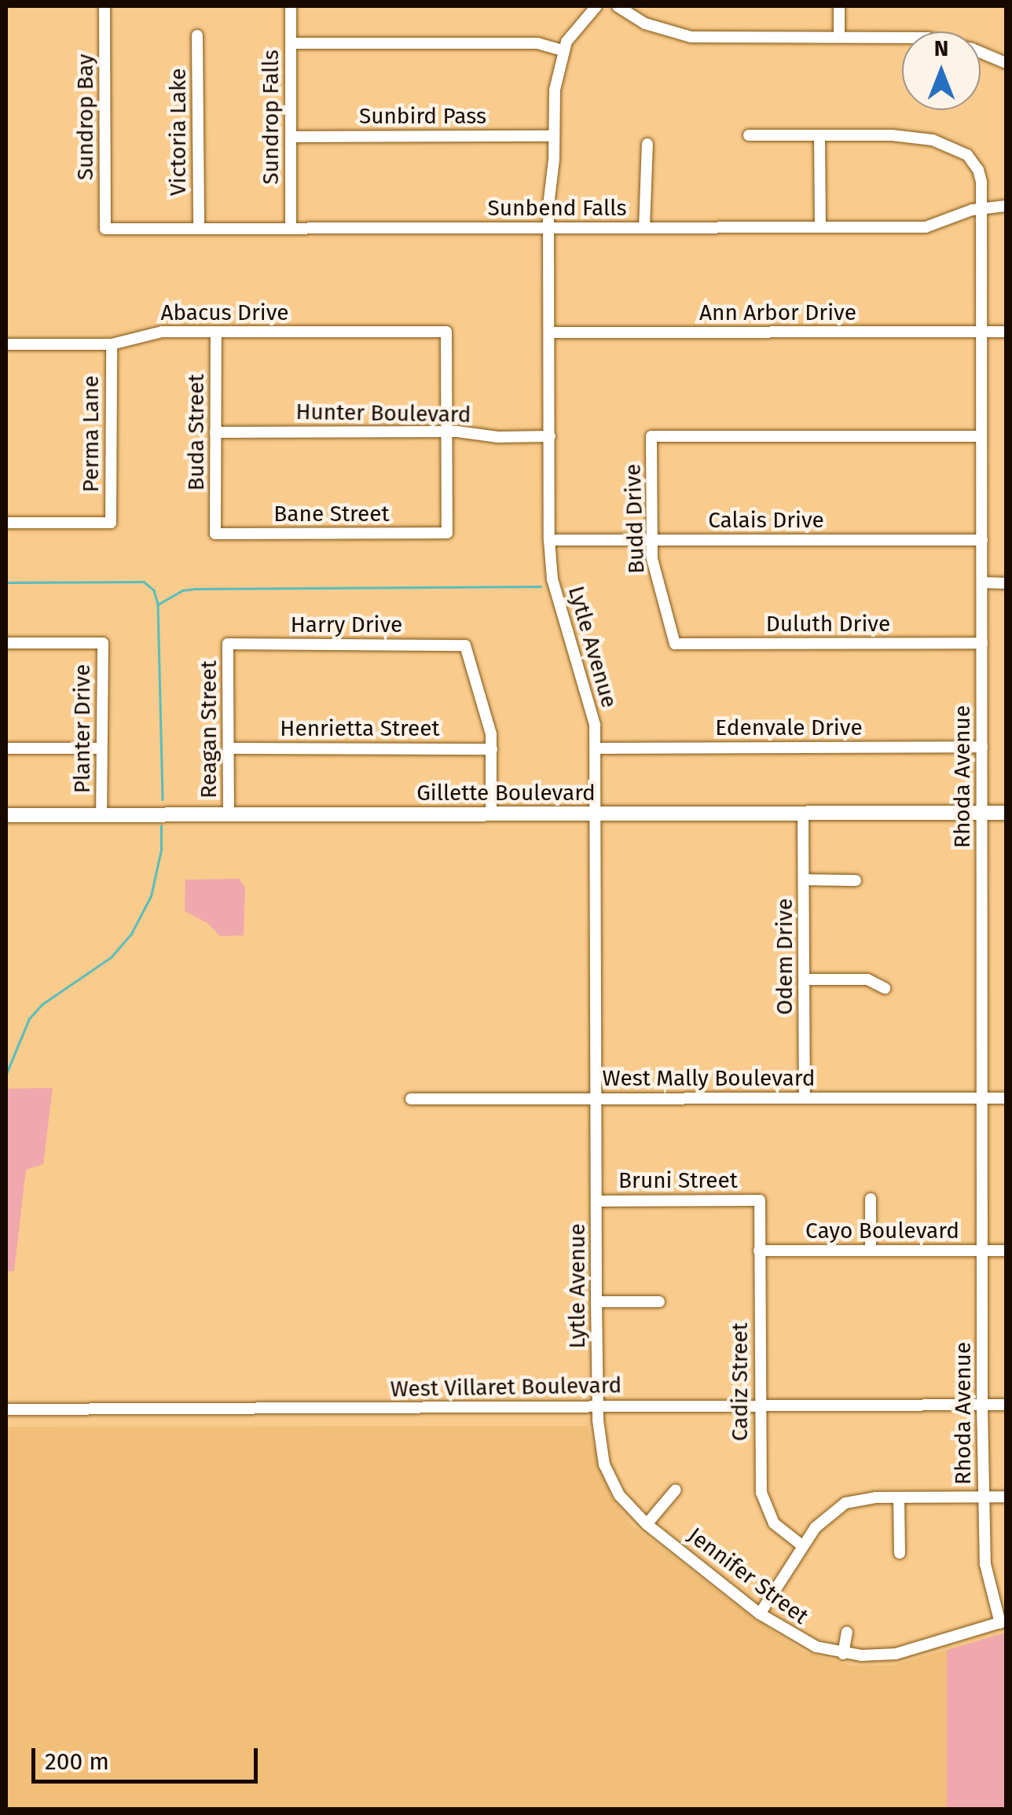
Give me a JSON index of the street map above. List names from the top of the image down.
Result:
{
  "streets": {
    "main road": ["Gillette Boulevard"],
    "street": [
      "Sunbird Pass",
      "Sundrop Bay",
      "Sundrop Falls",
      "Victoria Lake",
      "Sunbend Falls",
      "Abacus Drive",
      "Ann Arbor Drive",
      "Hunter Boulevard",
      "Buda Street",
      "Perma Lane",
      "Bane Street",
      "Budd Drive",
      "Calais Drive",
      "Duluth Drive",
      "Harry Drive",
      "Lytle Avenue",
      "Edenvale Drive",
      "Planter Drive",
      "Henrietta Street",
      "Reagan Street",
      "Rhoda Avenue",
      "Odem Drive",
      "West Mally Boulevard",
      "Bruni Street",
      "Cayo Boulevard",
      "Cadiz Street",
      "West Villaret Boulevard",
      "Jennifer Street"
    ]
  },
  "crossings": [
    ["Sunbird Pass", "Sundrop Falls"],
    ["Sunbird Pass", "Lytle Avenue"],
    ["Sundrop Bay", "Sunbend Falls"],
    ["Sundrop Falls", "Sunbend Falls"],
    ["Victoria Lake", "Sunbend Falls"],
    ["Sunbend Falls", "Lytle Avenue"],
    ["Sunbend Falls", "Rhoda Avenue"],
    ["Abacus Drive", "Hunter Boulevard"],
    ["Abacus Drive", "Buda Street"],
    ["Abacus Drive", "Perma Lane"],
    ["Abacus Drive", "Bane Street"],
    ["Ann Arbor Drive", "Lytle Avenue"],
    ["Ann Arbor Drive", "Rhoda Avenue"],
    ["Hunter Boulevard", "Buda Street"],
    ["Hunter Boulevard", "Bane Street"],
    ["Hunter Boulevard", "Lytle Avenue"],
    ["Buda Street", "Bane Street"],
    ["Budd Drive", "Calais Drive"],
    ["Budd Drive", "Duluth Drive"],
    ["Budd Drive", "Rhoda Avenue"],
    ["Calais Drive", "Lytle Avenue"],
    ["Calais Drive", "Rhoda Avenue"],
    ["Duluth Drive", "Rhoda Avenue"],
    ["Harry Drive", "Henrietta Street"],
    ["Harry Drive", "Reagan Street"],
    ["Lytle Avenue", "Edenvale Drive"],
    ["Lytle Avenue", "Gillette Boulevard"],
    ["Lytle Avenue", "West Mally Boulevard"],
    ["Lytle Avenue", "Bruni Street"],
    ["Lytle Avenue", "West Villaret Boulevard"],
    ["Lytle Avenue", "Jennifer Street"],
    ["Edenvale Drive", "Rhoda Avenue"],
    ["Planter Drive", "Gillette Boulevard"],
    ["Henrietta Street", "Reagan Street"],
    ["Reagan Street", "Gillette Boulevard"],
    ["Rhoda Avenue", "Gillette Boulevard"],
    ["Rhoda Avenue", "West Mally Boulevard"],
    ["Rhoda Avenue", "Cayo Boulevard"],
    ["Rhoda Avenue", "West Villaret Boulevard"],
    ["Rhoda Avenue", "Jennifer Street"],
    ["Gillette Boulevard", "Odem Drive"],
    ["Odem Drive", "West Mally Boulevard"],
    ["Bruni Street", "Cadiz Street"],
    ["Cayo Boulevard", "Cadiz Street"],
    ["Cadiz Street", "West Villaret Boulevard"],
    ["West Villaret Boulevard", "Jennifer Street"]
  ],
  "scale_bar": "200 m",
  "north": "top"
}
